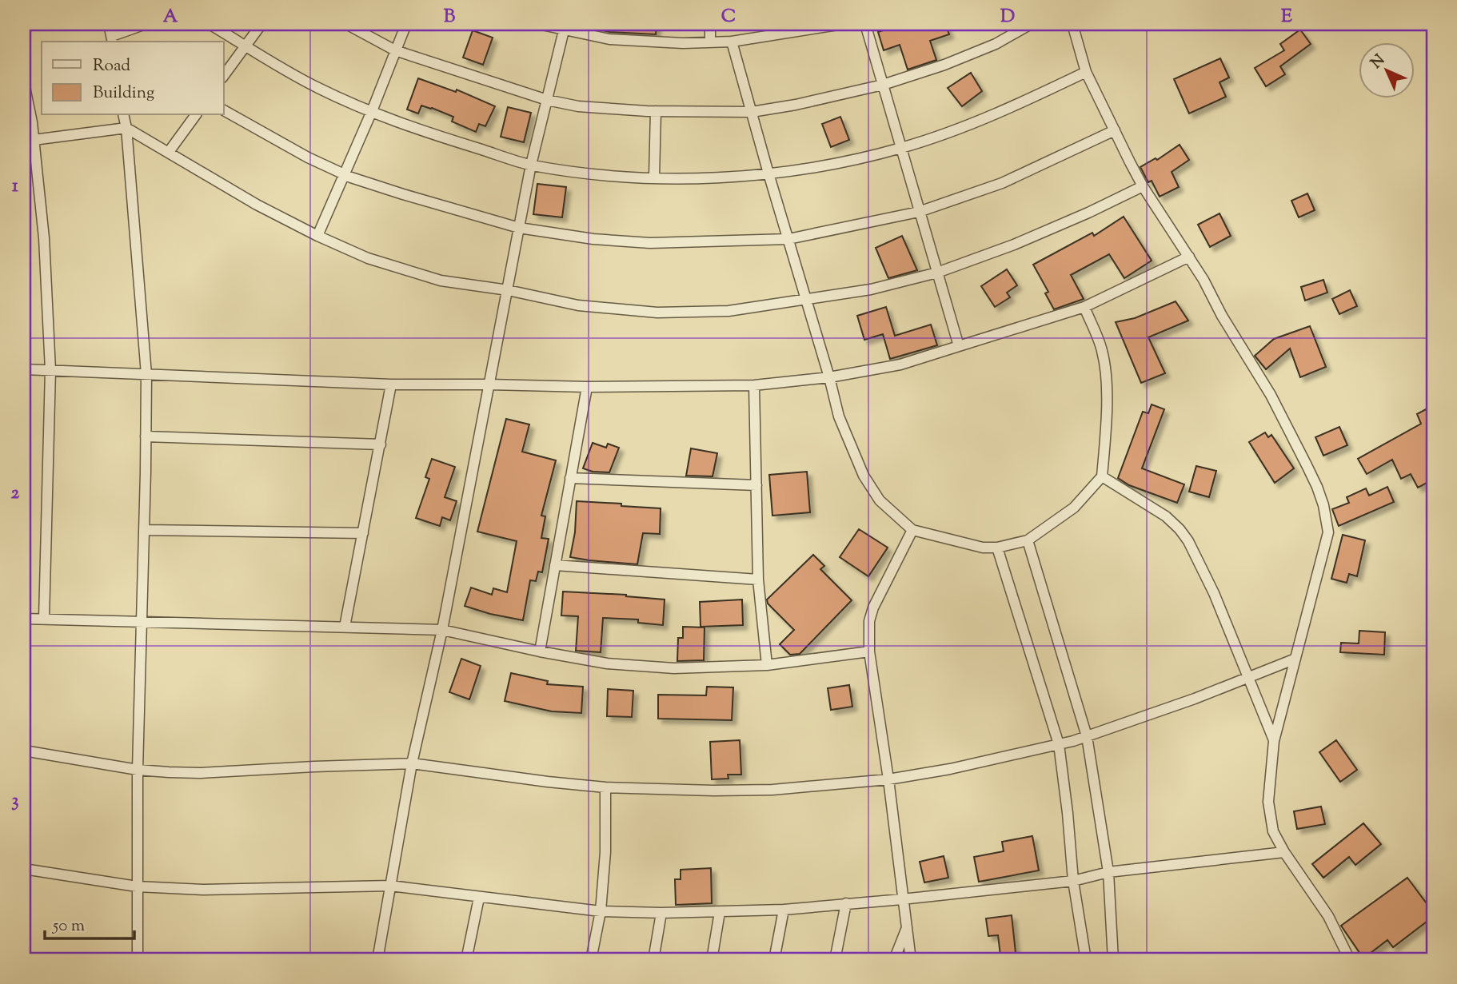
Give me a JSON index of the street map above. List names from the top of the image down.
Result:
{
  "legend": ["Road", "Building"],
  "scale_bar": "50 m",
  "north": "top left",
  "grid": {
    "columns": [
      "A",
      "B",
      "C",
      "D",
      "E"
    ],
    "rows": ["1", "2", "3"]
  }
}
